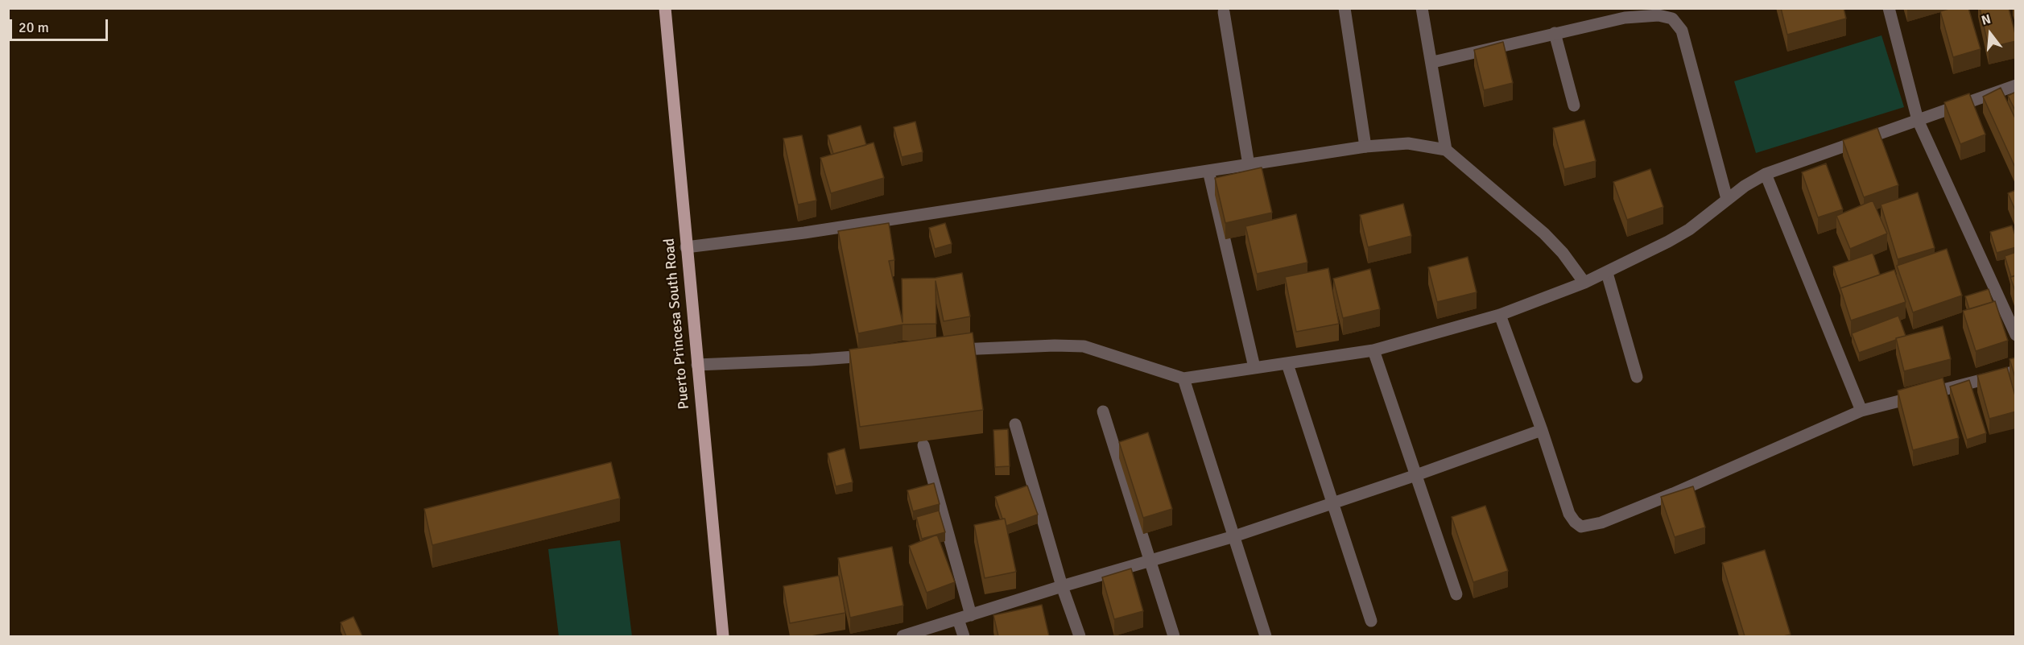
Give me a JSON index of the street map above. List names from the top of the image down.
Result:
{
  "streets": {
    "main road": ["Puerto Princesa South Road"]
  },
  "scale_bar": "20 m",
  "north": "top"
}
